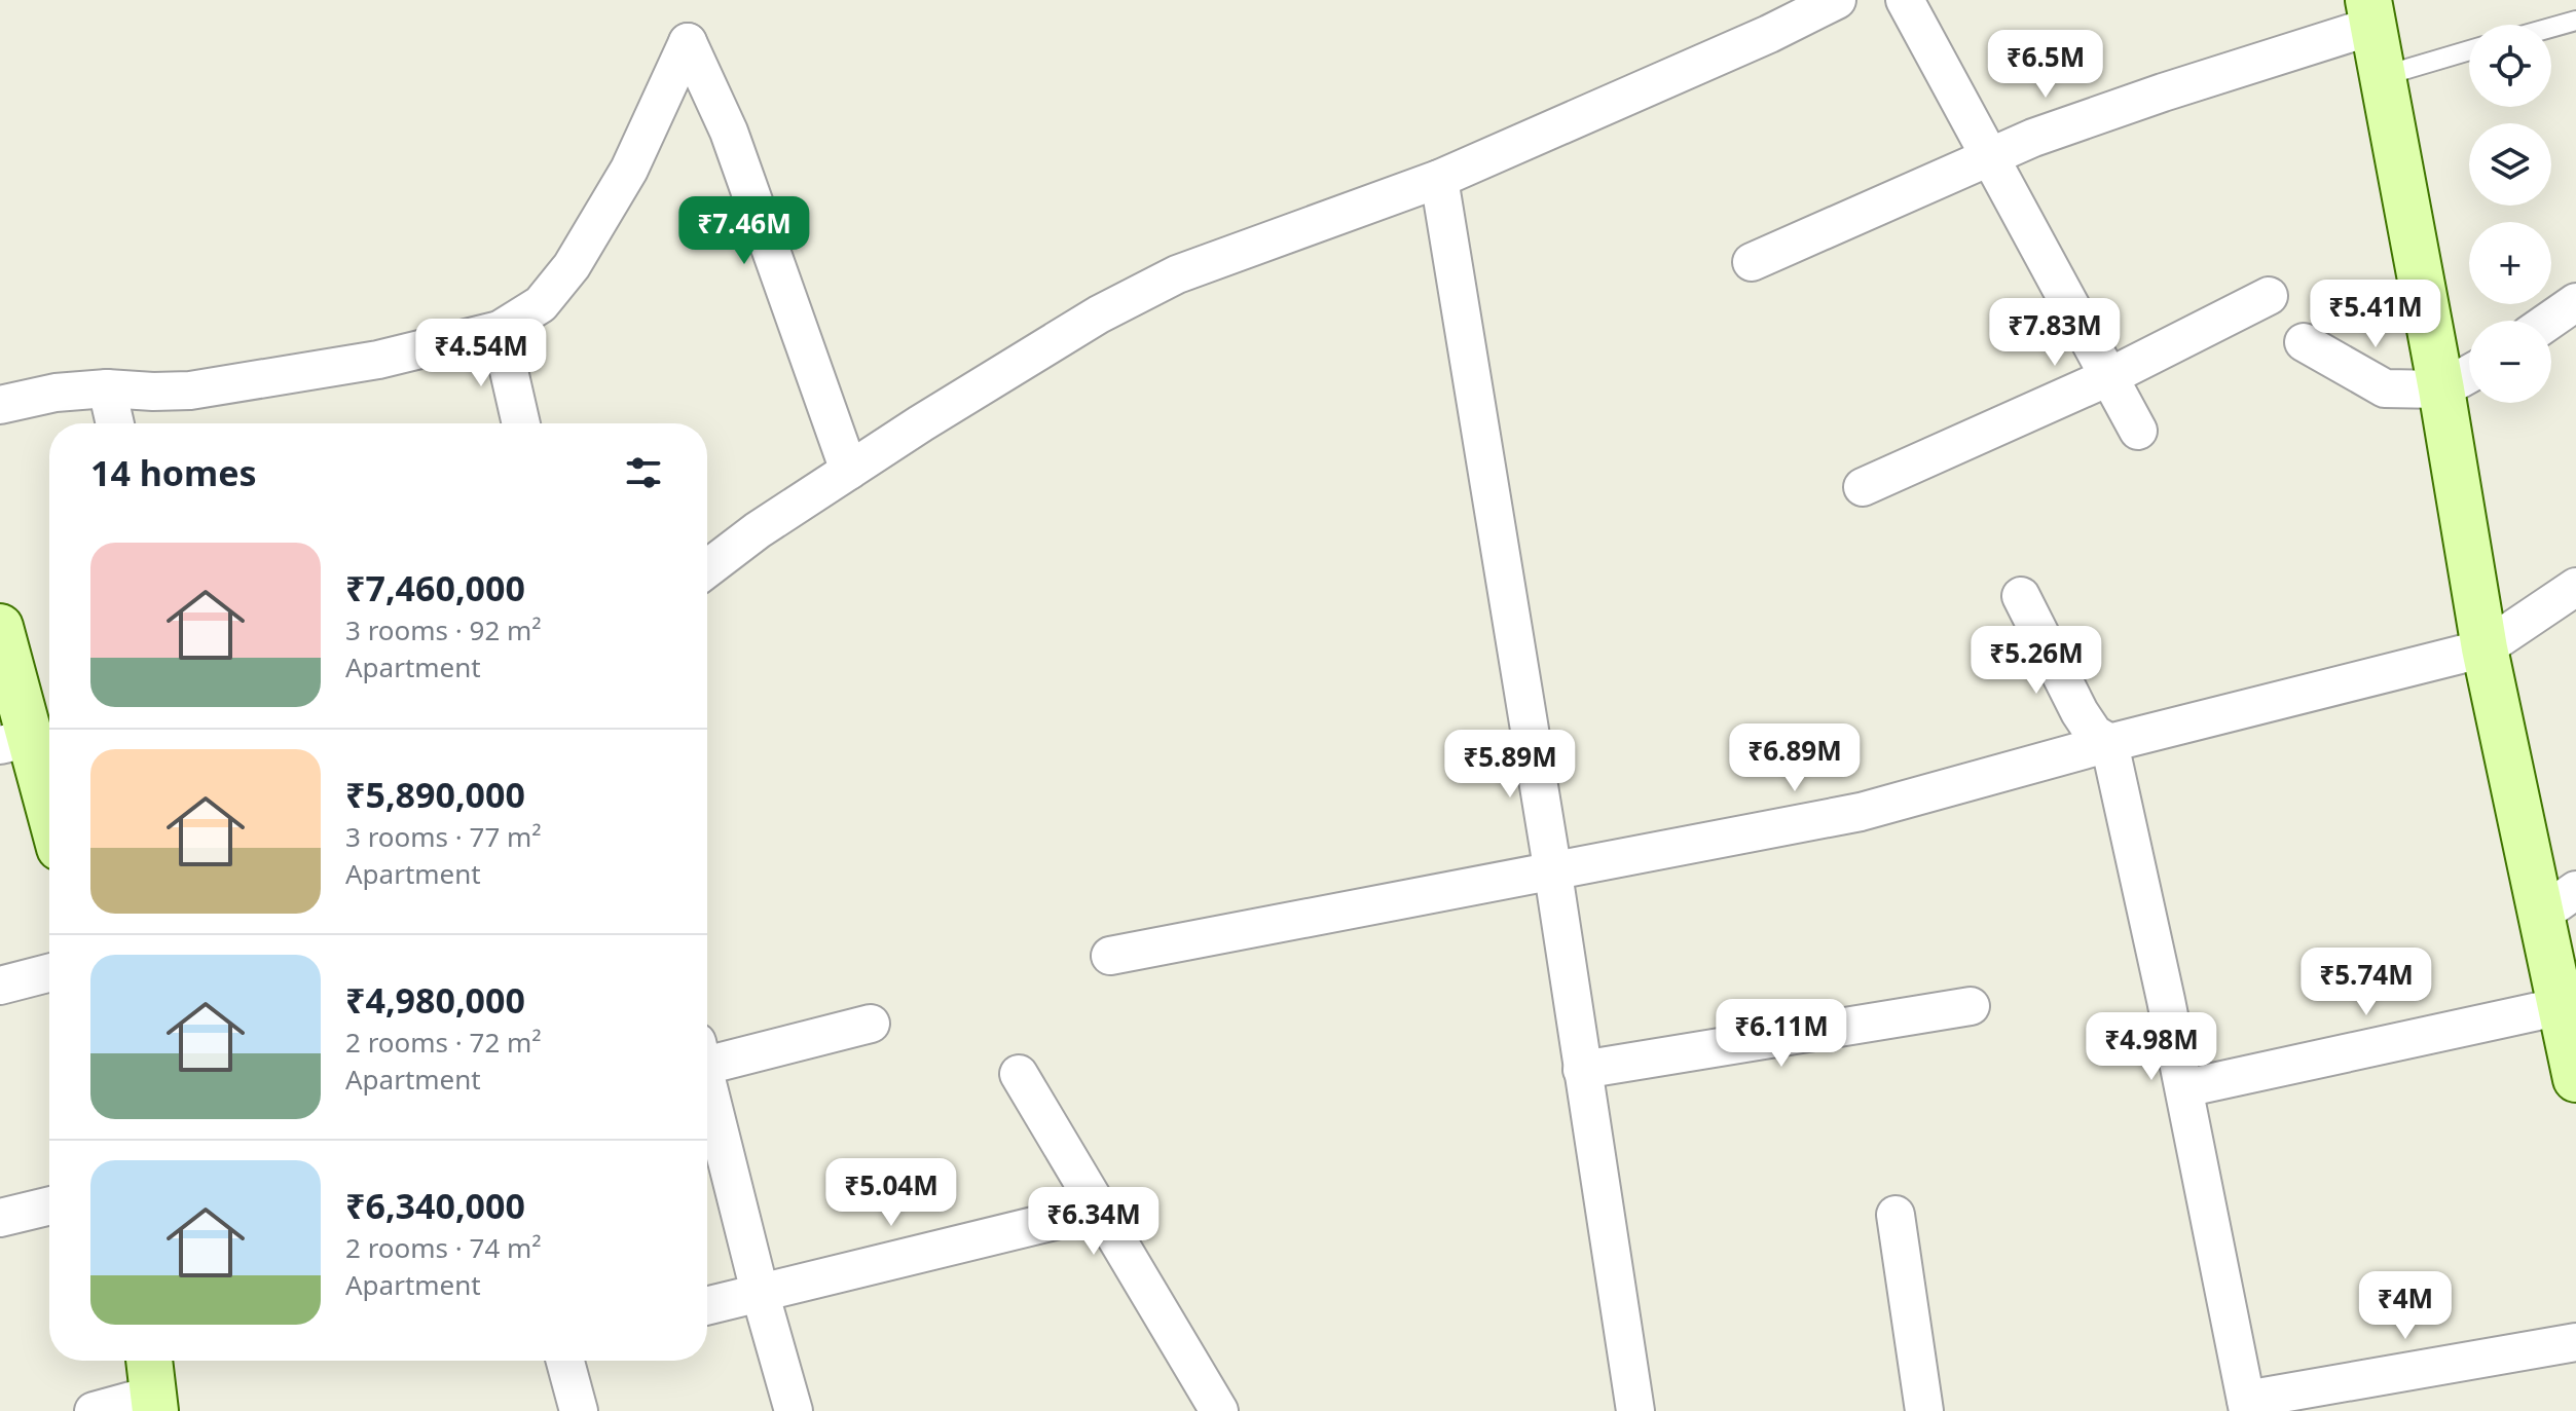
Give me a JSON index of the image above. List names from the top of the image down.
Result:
{
  "page": {
    "map_buttons": ["+", "−"],
    "price": [
      "₹6.5M",
      "₹7.46M",
      "₹5.41M",
      "₹7.83M",
      "₹4.54M",
      "₹5.26M",
      "₹6.89M",
      "₹5.89M",
      "₹5.74M",
      "₹6.11M",
      "₹4.98M",
      "₹5.04M",
      "₹6.34M",
      "₹4M"
    ],
    "heading": "14 homes",
    "list": [
      {
        "name": "₹7,460,000",
        "note": "3 rooms · 92 m² · Apartment"
      },
      {
        "name": "₹5,890,000",
        "note": "3 rooms · 77 m² · Apartment"
      },
      {
        "name": "₹4,980,000",
        "note": "2 rooms · 72 m² · Apartment"
      },
      {
        "name": "₹6,340,000",
        "note": "2 rooms · 74 m² · Apartment"
      }
    ]
  }
}
